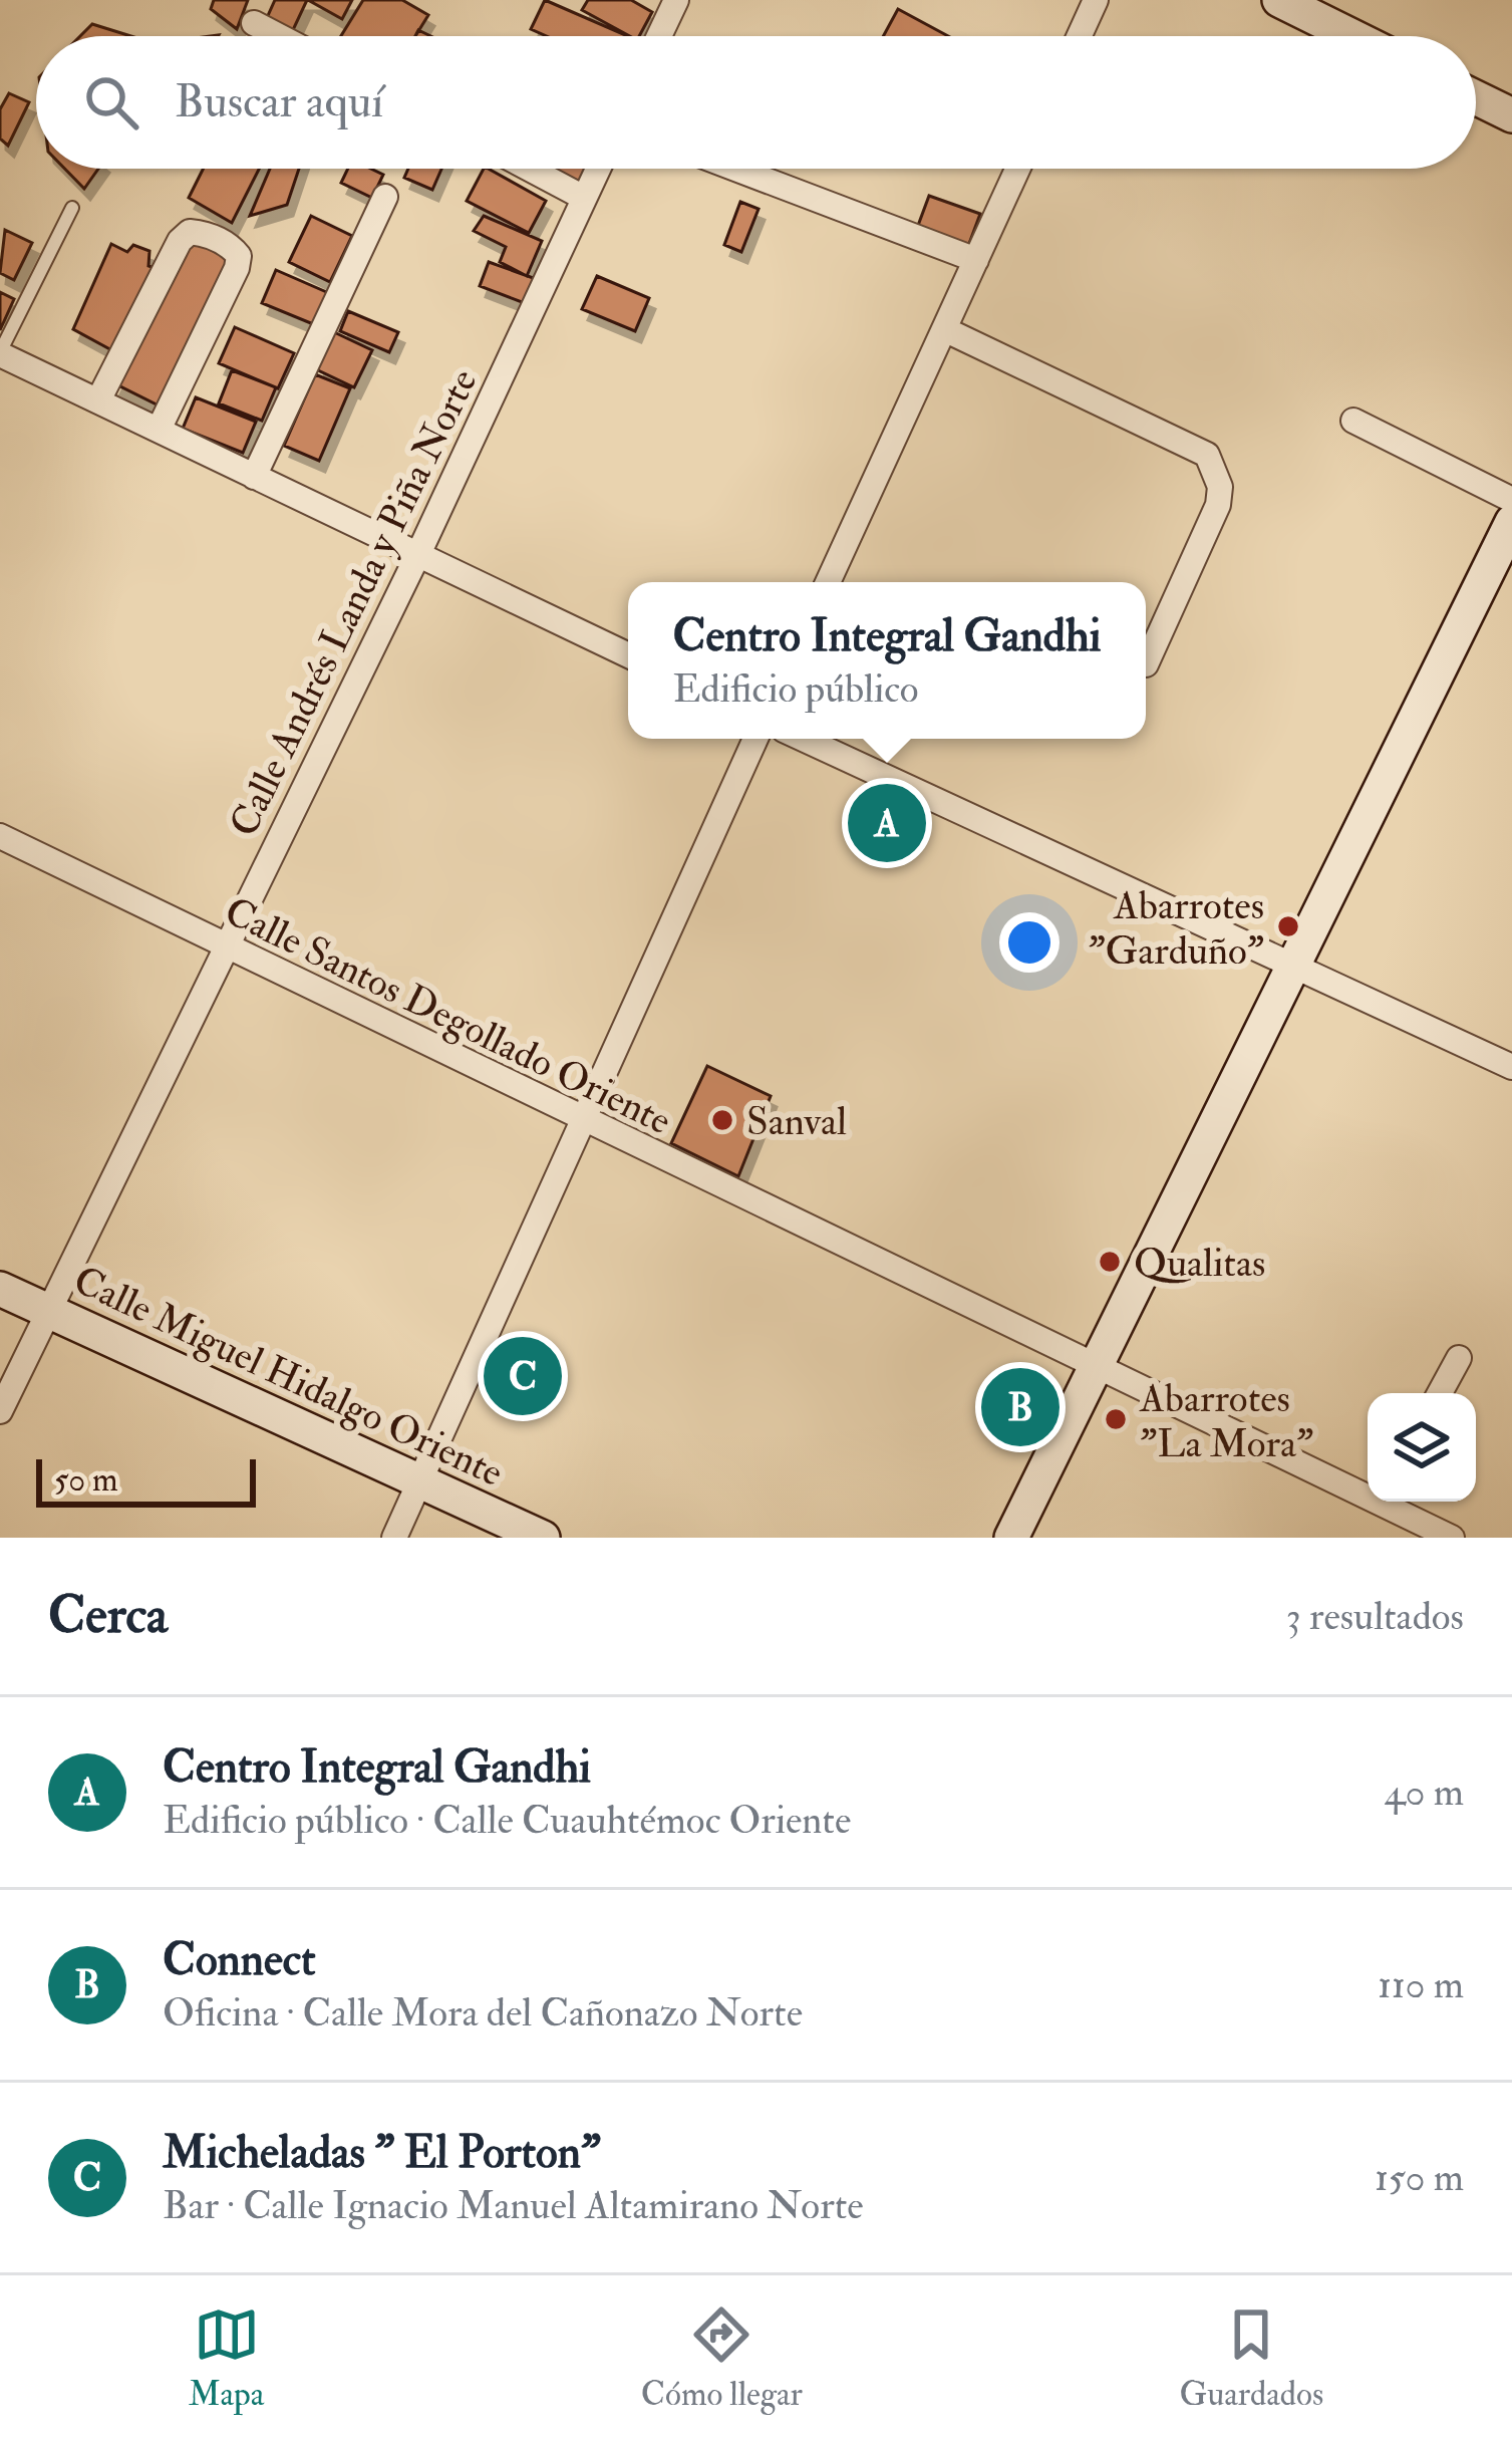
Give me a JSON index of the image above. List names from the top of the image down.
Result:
{
  "streets": {
    "street": ["Calle Andrés Landa y Piña Norte", "Calle Santos Degollado Oriente", "Calle Miguel Hidalgo Oriente"]
  },
  "crossings": [
    ["Calle Andrés Landa y Piña Norte", "Calle Santos Degollado Oriente"],
    ["Calle Andrés Landa y Piña Norte", "Calle Miguel Hidalgo Oriente"]
  ],
  "places": [
    "Abarrotes \"Garduño\"",
    "Sanval",
    "Qualitas",
    "Abarrotes \"La Mora\""
  ],
  "scale_bar": "50 m",
  "page": {
    "search": "Buscar aquí",
    "popup": ["Centro Integral Gandhi", "Edificio público"],
    "pins": ["A", "C", "B"],
    "scale": "50 m",
    "heading": ["Cerca", "3 resultados"],
    "list": [
      {
        "mark": "A",
        "name": "Centro Integral Gandhi",
        "note": "Edificio público · Calle Cuauhtémoc Oriente",
        "value": "40 m"
      },
      {
        "mark": "B",
        "name": "Connect",
        "note": "Oficina · Calle Mora del Cañonazo Norte",
        "value": "110 m"
      },
      {
        "mark": "C",
        "name": "Micheladas \" El Porton\"",
        "note": "Bar · Calle Ignacio Manuel Altamirano Norte",
        "value": "150 m"
      }
    ],
    "nav": ["Mapa", "Cómo llegar", "Guardados"]
  }
}
